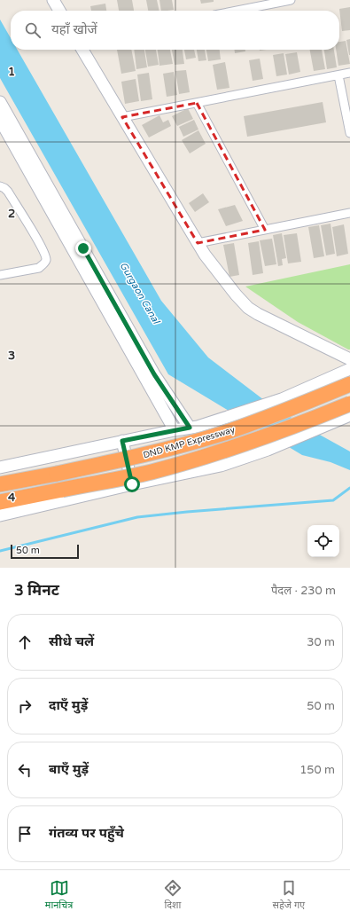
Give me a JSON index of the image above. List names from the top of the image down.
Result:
{
  "streets": {
    "highway": ["DND KMP Expressway"]
  },
  "water": ["Gurgaon Canal"],
  "scale_bar": "50 m",
  "page": {
    "search": "यहाँ खोजें",
    "scale": "50 m",
    "heading": ["3 मिनट", "पैदल · 230 m"],
    "list": [
      ["सीधे चलें", "30 m"],
      ["दाएँ मुड़ें", "50 m"],
      ["बाएँ मुड़ें", "150 m"],
      "गंतव्य पर पहुँचे"
    ],
    "nav": ["मानचित्र", "दिशा", "सहेजे गए"]
  },
  "grid": {
    "rows": [
      "1",
      "2",
      "3",
      "4"
    ]
  }
}
